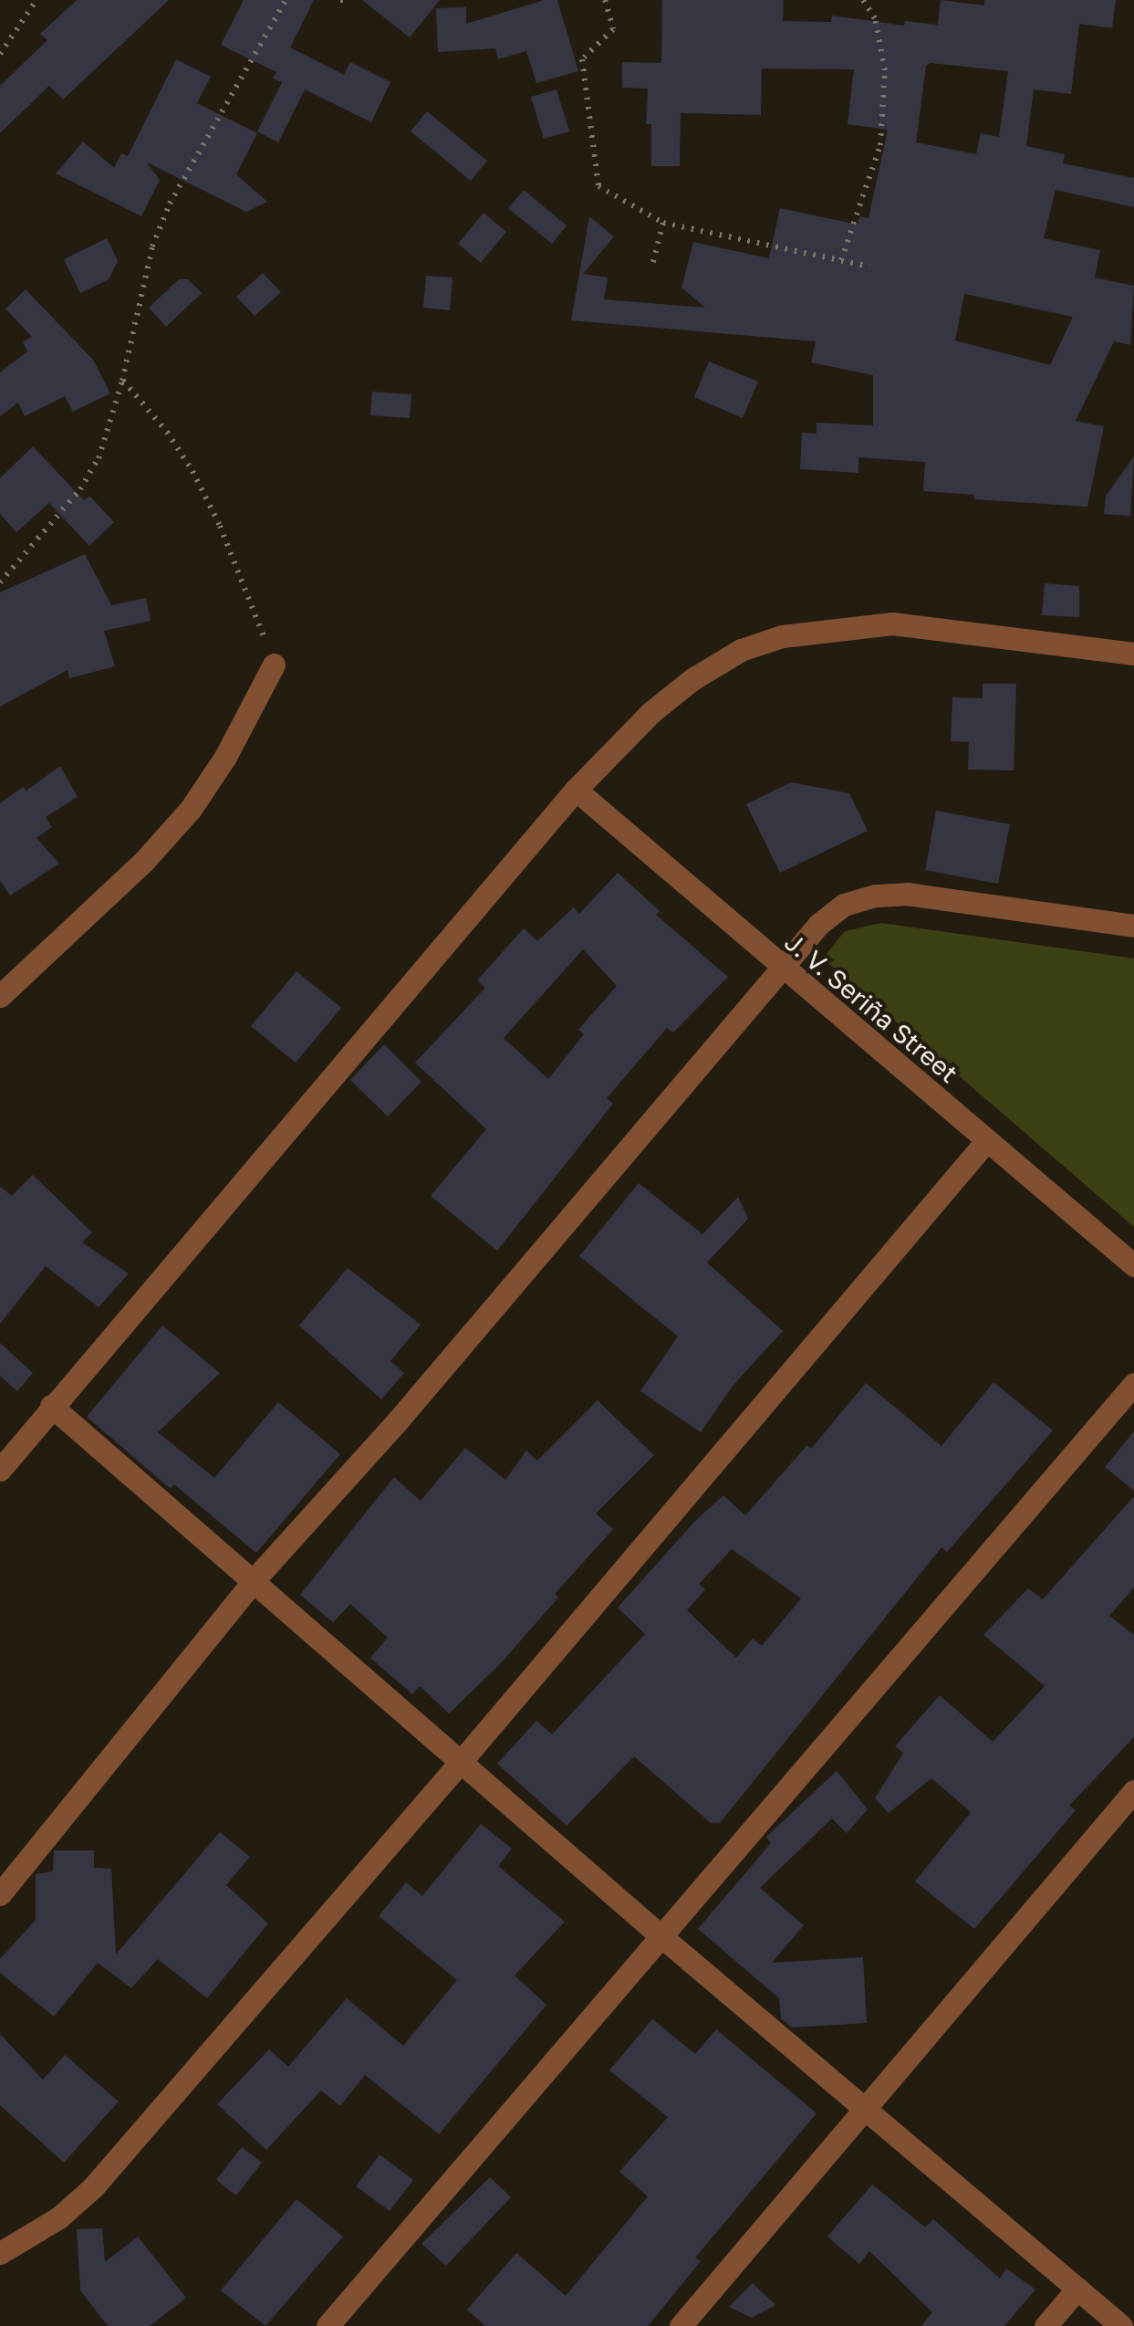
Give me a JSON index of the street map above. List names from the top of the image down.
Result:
{
  "streets": {
    "street": ["J. V. Seriña Street"]
  }
}
